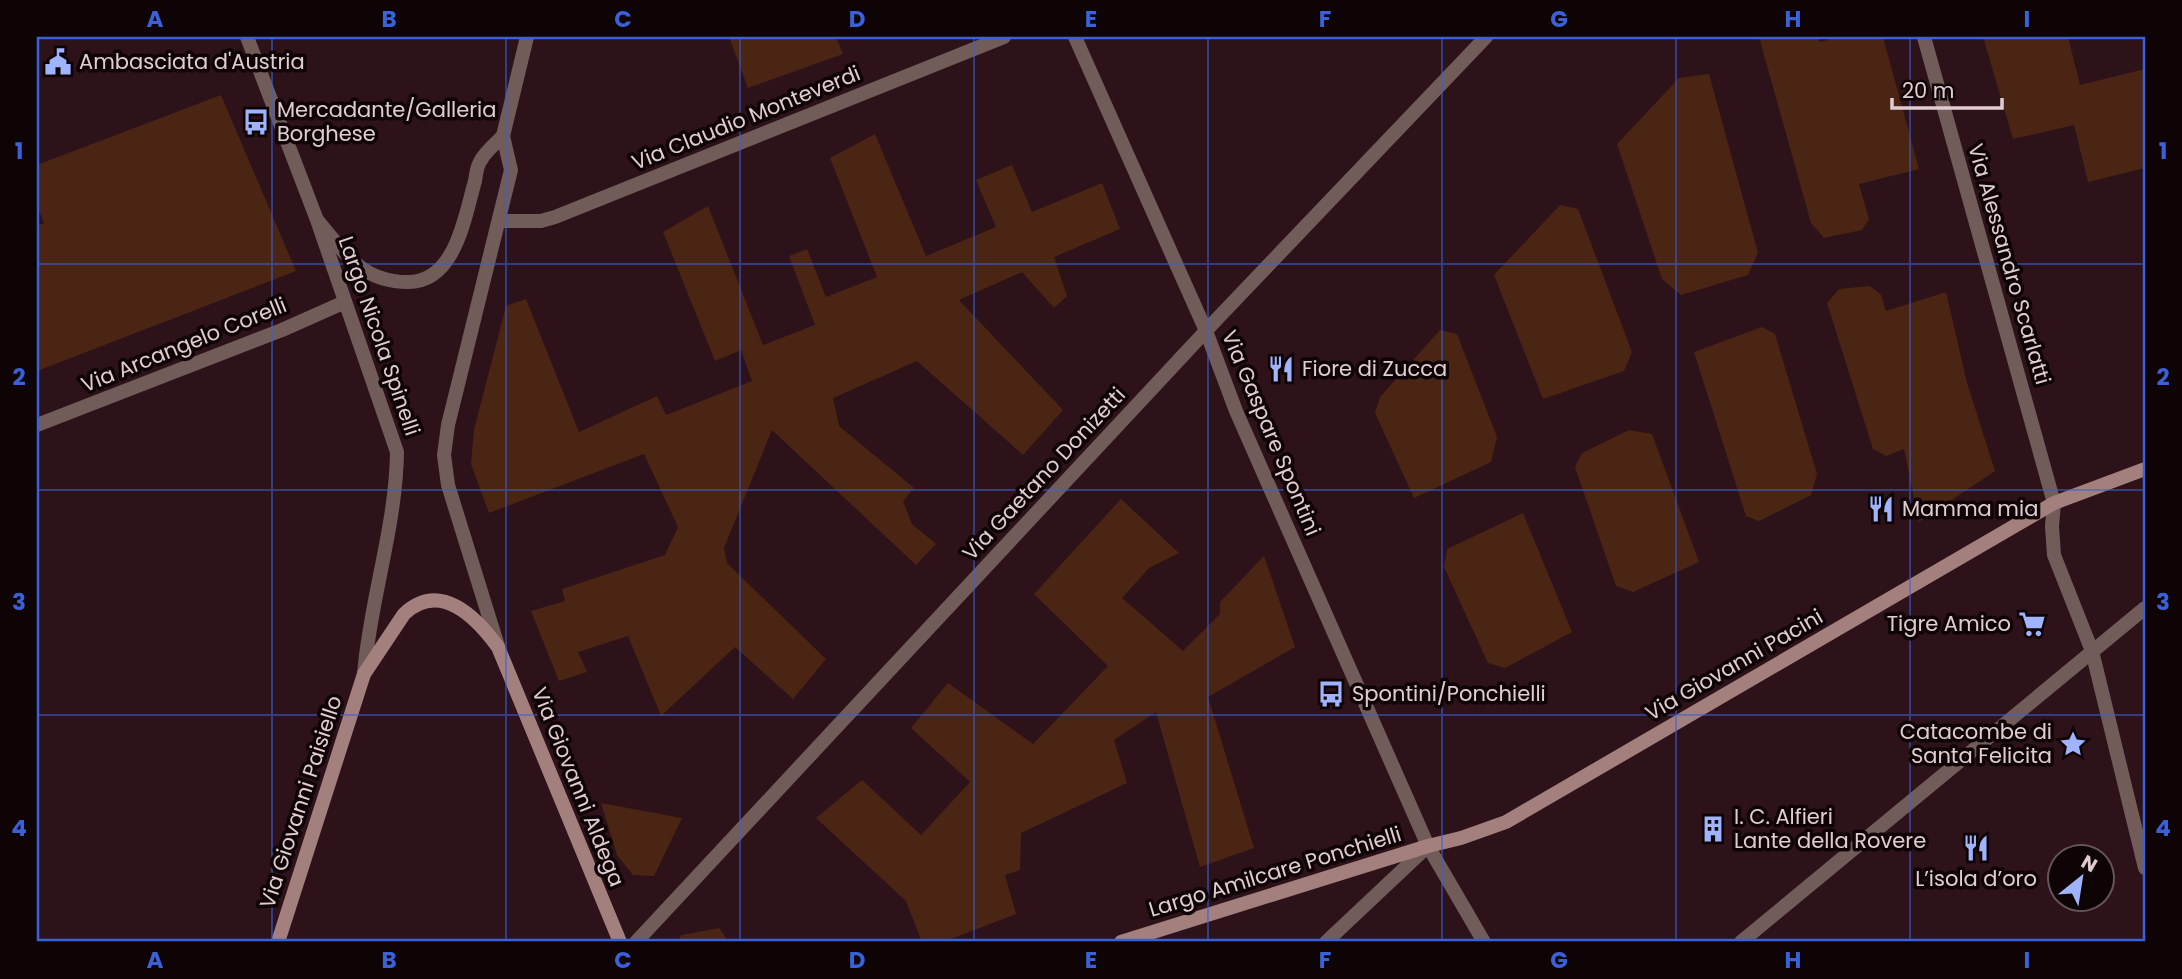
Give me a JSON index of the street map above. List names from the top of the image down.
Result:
{
  "streets": {
    "main road": [
      "Via Giovanni Pacini",
      "Via Giovanni Aldega",
      "Via Giovanni Paisiello",
      "Largo Amilcare Ponchielli"
    ],
    "street": [
      "Via Claudio Monteverdi",
      "Via Alessandro Scarlatti",
      "Largo Nicola Spinelli",
      "Via Arcangelo Corelli",
      "Via Gaspare Spontini",
      "Via Gaetano Donizetti"
    ]
  },
  "crossings": [
    ["Via Claudio Monteverdi", "Largo Nicola Spinelli"],
    ["Via Alessandro Scarlatti", "Via Giovanni Pacini"],
    ["Largo Nicola Spinelli", "Via Arcangelo Corelli"],
    ["Largo Nicola Spinelli", "Via Giovanni Aldega"],
    ["Largo Nicola Spinelli", "Via Giovanni Paisiello"],
    ["Via Gaspare Spontini", "Via Gaetano Donizetti"],
    ["Via Gaspare Spontini", "Via Giovanni Pacini"],
    ["Via Gaspare Spontini", "Largo Amilcare Ponchielli"],
    ["Via Giovanni Pacini", "Largo Amilcare Ponchielli"],
    ["Via Giovanni Aldega", "Via Giovanni Paisiello"]
  ],
  "places": {
    "public building": ["Ambasciata d'Austria"],
    "bus stop": ["Mercadante/Galleria Borghese", "Spontini/Ponchielli"],
    "restaurant": ["Fiore di Zucca", "Mamma mia", "L’isola d’oro"],
    "supermarket": ["Tigre Amico"],
    "place": ["Catacombe di Santa Felicita"],
    "building": ["I. C. Alfieri Lante della Rovere"]
  },
  "scale_bar": "20 m",
  "north": "top right",
  "grid": {
    "columns": [
      "A",
      "B",
      "C",
      "D",
      "E",
      "F",
      "G",
      "H",
      "I"
    ],
    "rows": [
      "1",
      "2",
      "3",
      "4"
    ]
  }
}
